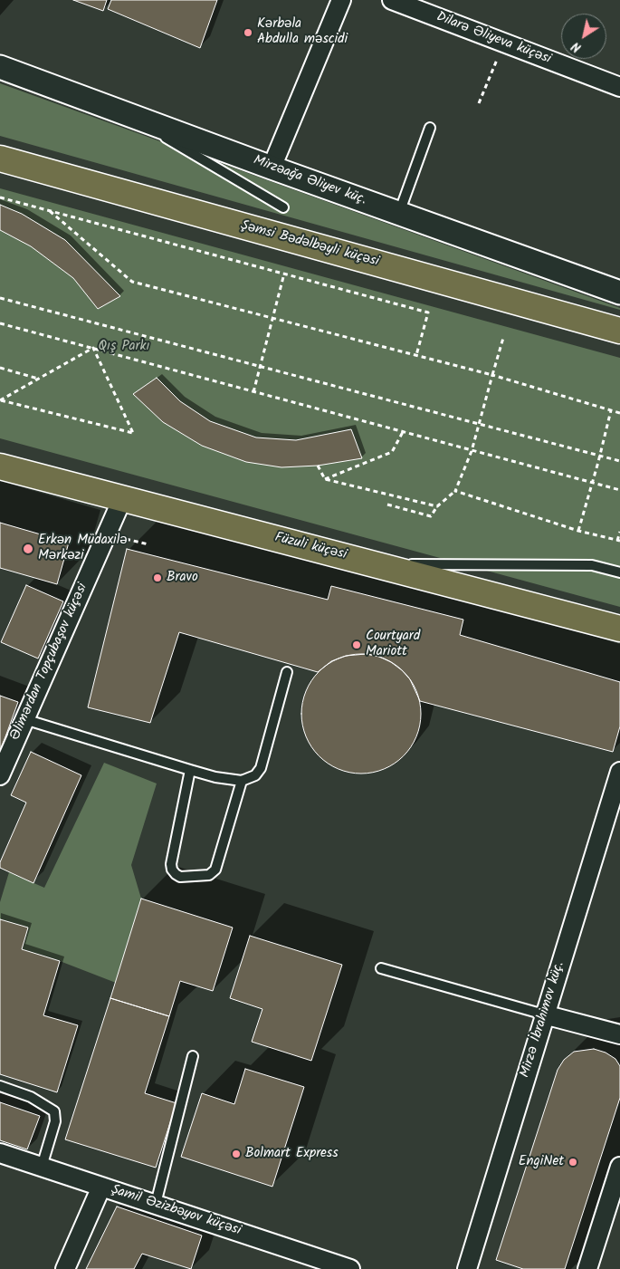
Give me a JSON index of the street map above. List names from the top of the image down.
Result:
{
  "streets": {
    "main road": ["Şəmsi Bədəlbəyli küçəsi", "Füzuli küçəsi"],
    "street": [
      "Dilarə Əliyeva küçəsi",
      "Mirzəağa Əliyev küç.",
      "Əlimərdan Topçubaşov küçəsi",
      "Mirzə İbrahimov küç.",
      "Şamil Əzizbəyov küçəsi"
    ]
  },
  "crossings": [
    ["Füzuli küçəsi", "Əlimərdan Topçubaşov küçəsi"]
  ],
  "parks": ["Qış Parkı"],
  "places": [
    "Kərbəla Abdulla məscidi",
    "Erkən Müdaxilə Mərkəzi",
    "Bravo",
    "Courtyard Mariott",
    "Bolmart Express",
    "EngiNet"
  ],
  "north": "bottom left"
}
